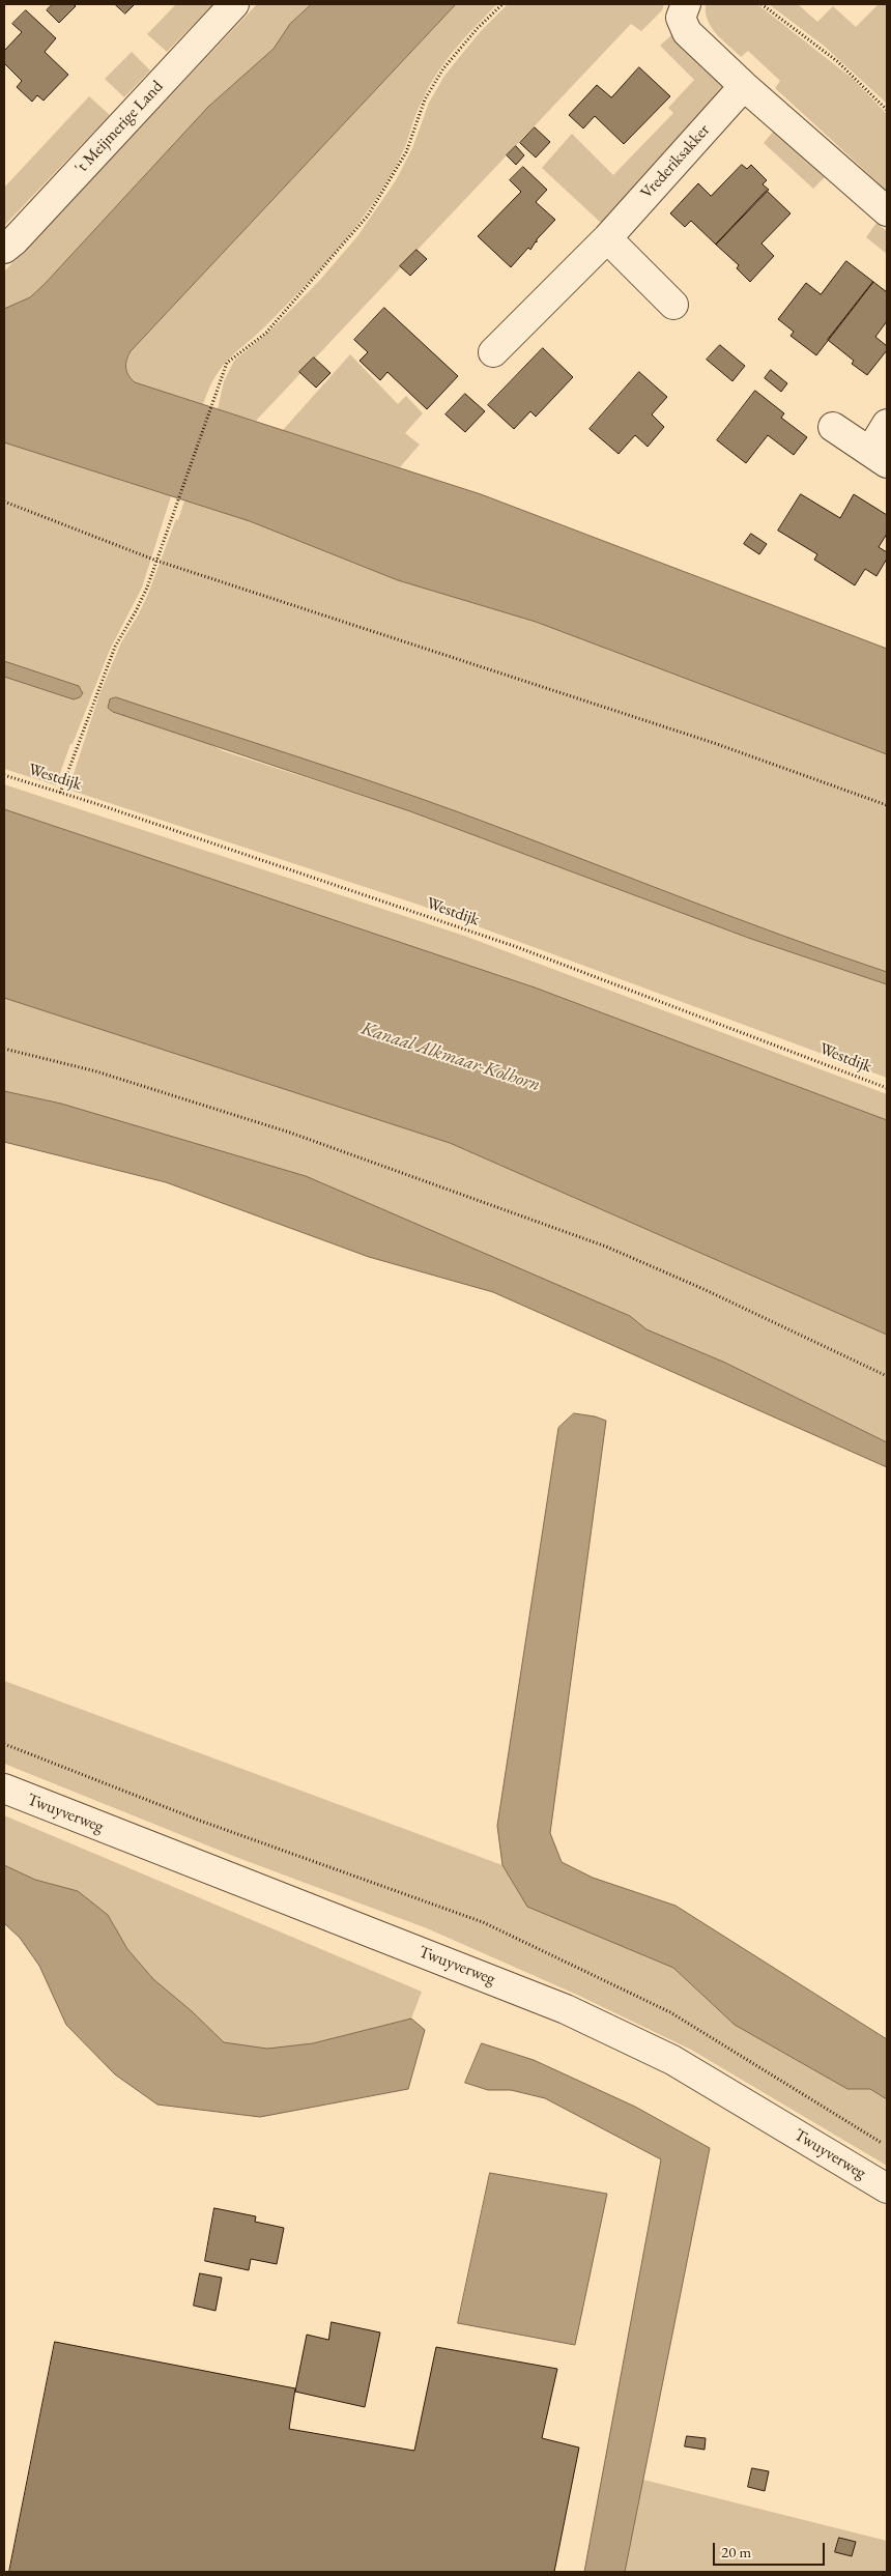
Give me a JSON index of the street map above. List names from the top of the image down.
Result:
{
  "streets": {
    "street": ["'t Meijmerige Land", "Vrederiksakker", "Twuyverweg"],
    "path": ["Westdijk"]
  },
  "water": ["Kanaal Alkmaar-Kolhorn"],
  "scale_bar": "20 m"
}
